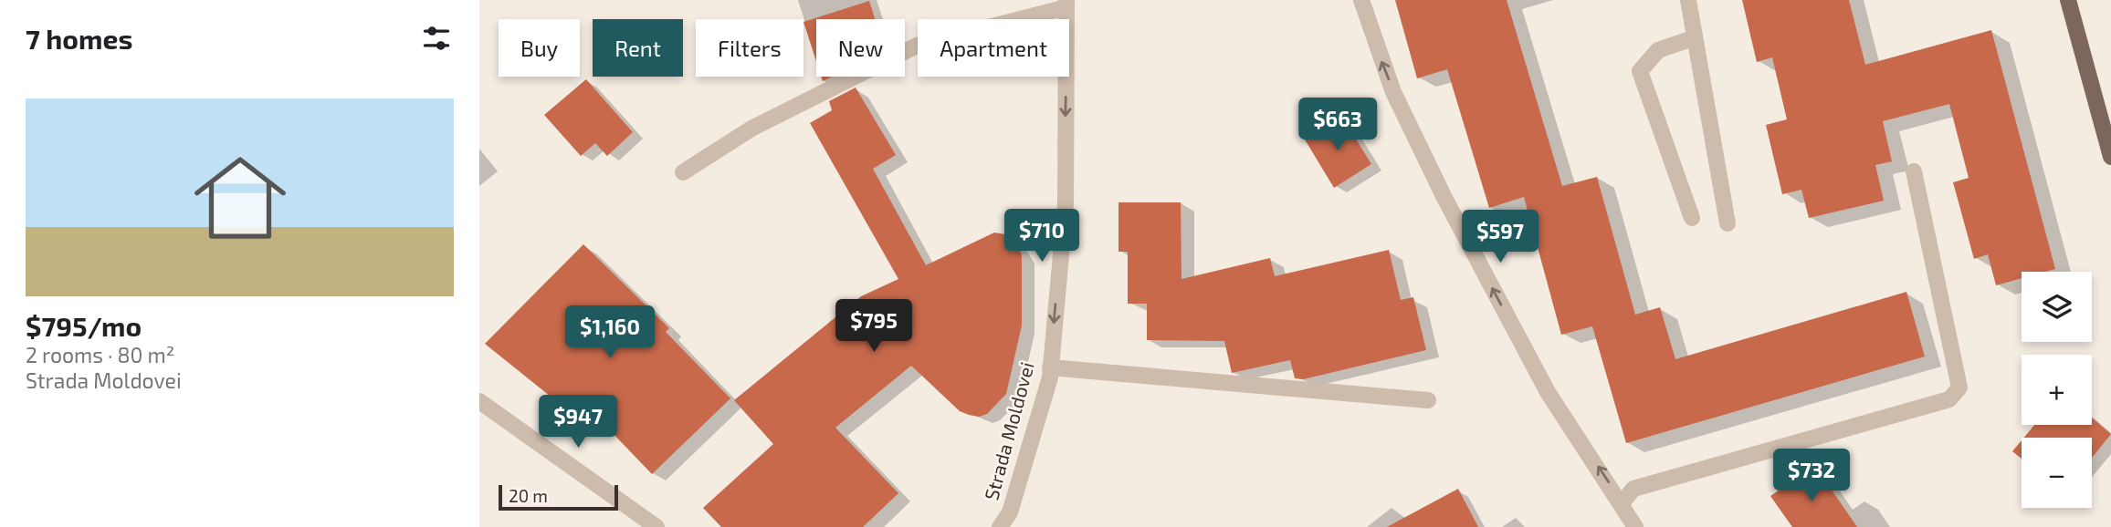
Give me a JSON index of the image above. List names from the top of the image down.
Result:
{
  "streets": {
    "street": ["Strada Moldovei"]
  },
  "one_way": ["Strada Moldovei"],
  "scale_bar": "20 m",
  "page": {
    "heading": "7 homes",
    "chip": [
      "Buy",
      "Rent",
      "Filters",
      "New",
      "Apartment"
    ],
    "list": [
      {
        "name": "$795/mo",
        "note": "2 rooms · 80 m² · Strada Moldovei"
      }
    ],
    "price": [
      "$663",
      "$710",
      "$597",
      "$795",
      "$1,160",
      "$947",
      "$732"
    ],
    "map_buttons": ["+", "−"],
    "scale": "20 m"
  }
}
